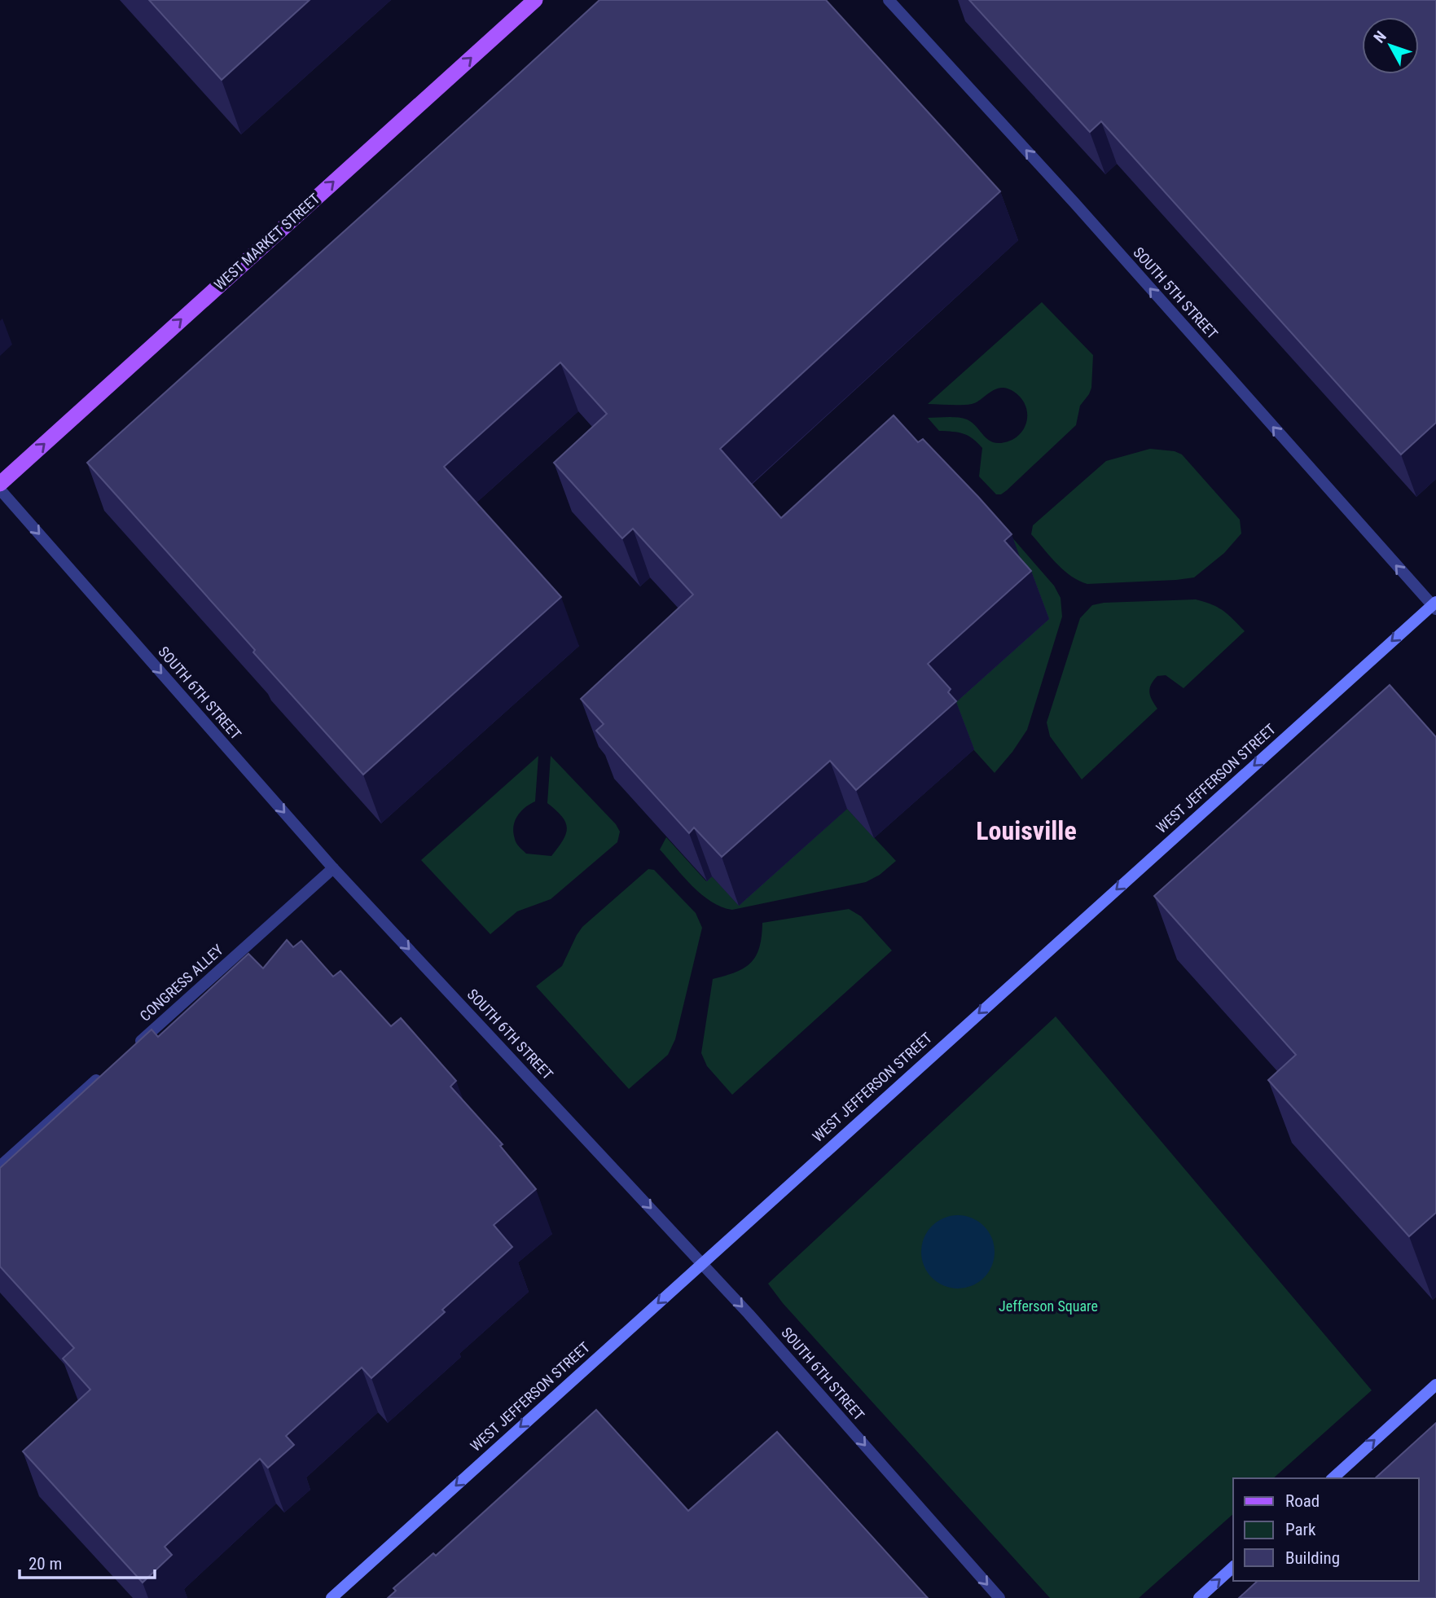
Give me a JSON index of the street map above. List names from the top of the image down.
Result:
{
  "streets": {
    "main road": ["WEST MARKET STREET", "WEST JEFFERSON STREET"],
    "street": ["SOUTH 5TH STREET", "SOUTH 6TH STREET", "CONGRESS ALLEY"]
  },
  "crossings": [
    ["SOUTH 5TH STREET", "WEST JEFFERSON STREET"],
    ["SOUTH 6TH STREET", "WEST JEFFERSON STREET"],
    ["SOUTH 6TH STREET", "CONGRESS ALLEY"]
  ],
  "one_way": [
    "WEST MARKET STREET",
    "SOUTH 5TH STREET",
    "SOUTH 6TH STREET",
    "WEST JEFFERSON STREET"
  ],
  "districts": ["Louisville"],
  "parks": ["Jefferson Square"],
  "legend": ["Road", "Park", "Building"],
  "scale_bar": "20 m",
  "north": "top left"
}
